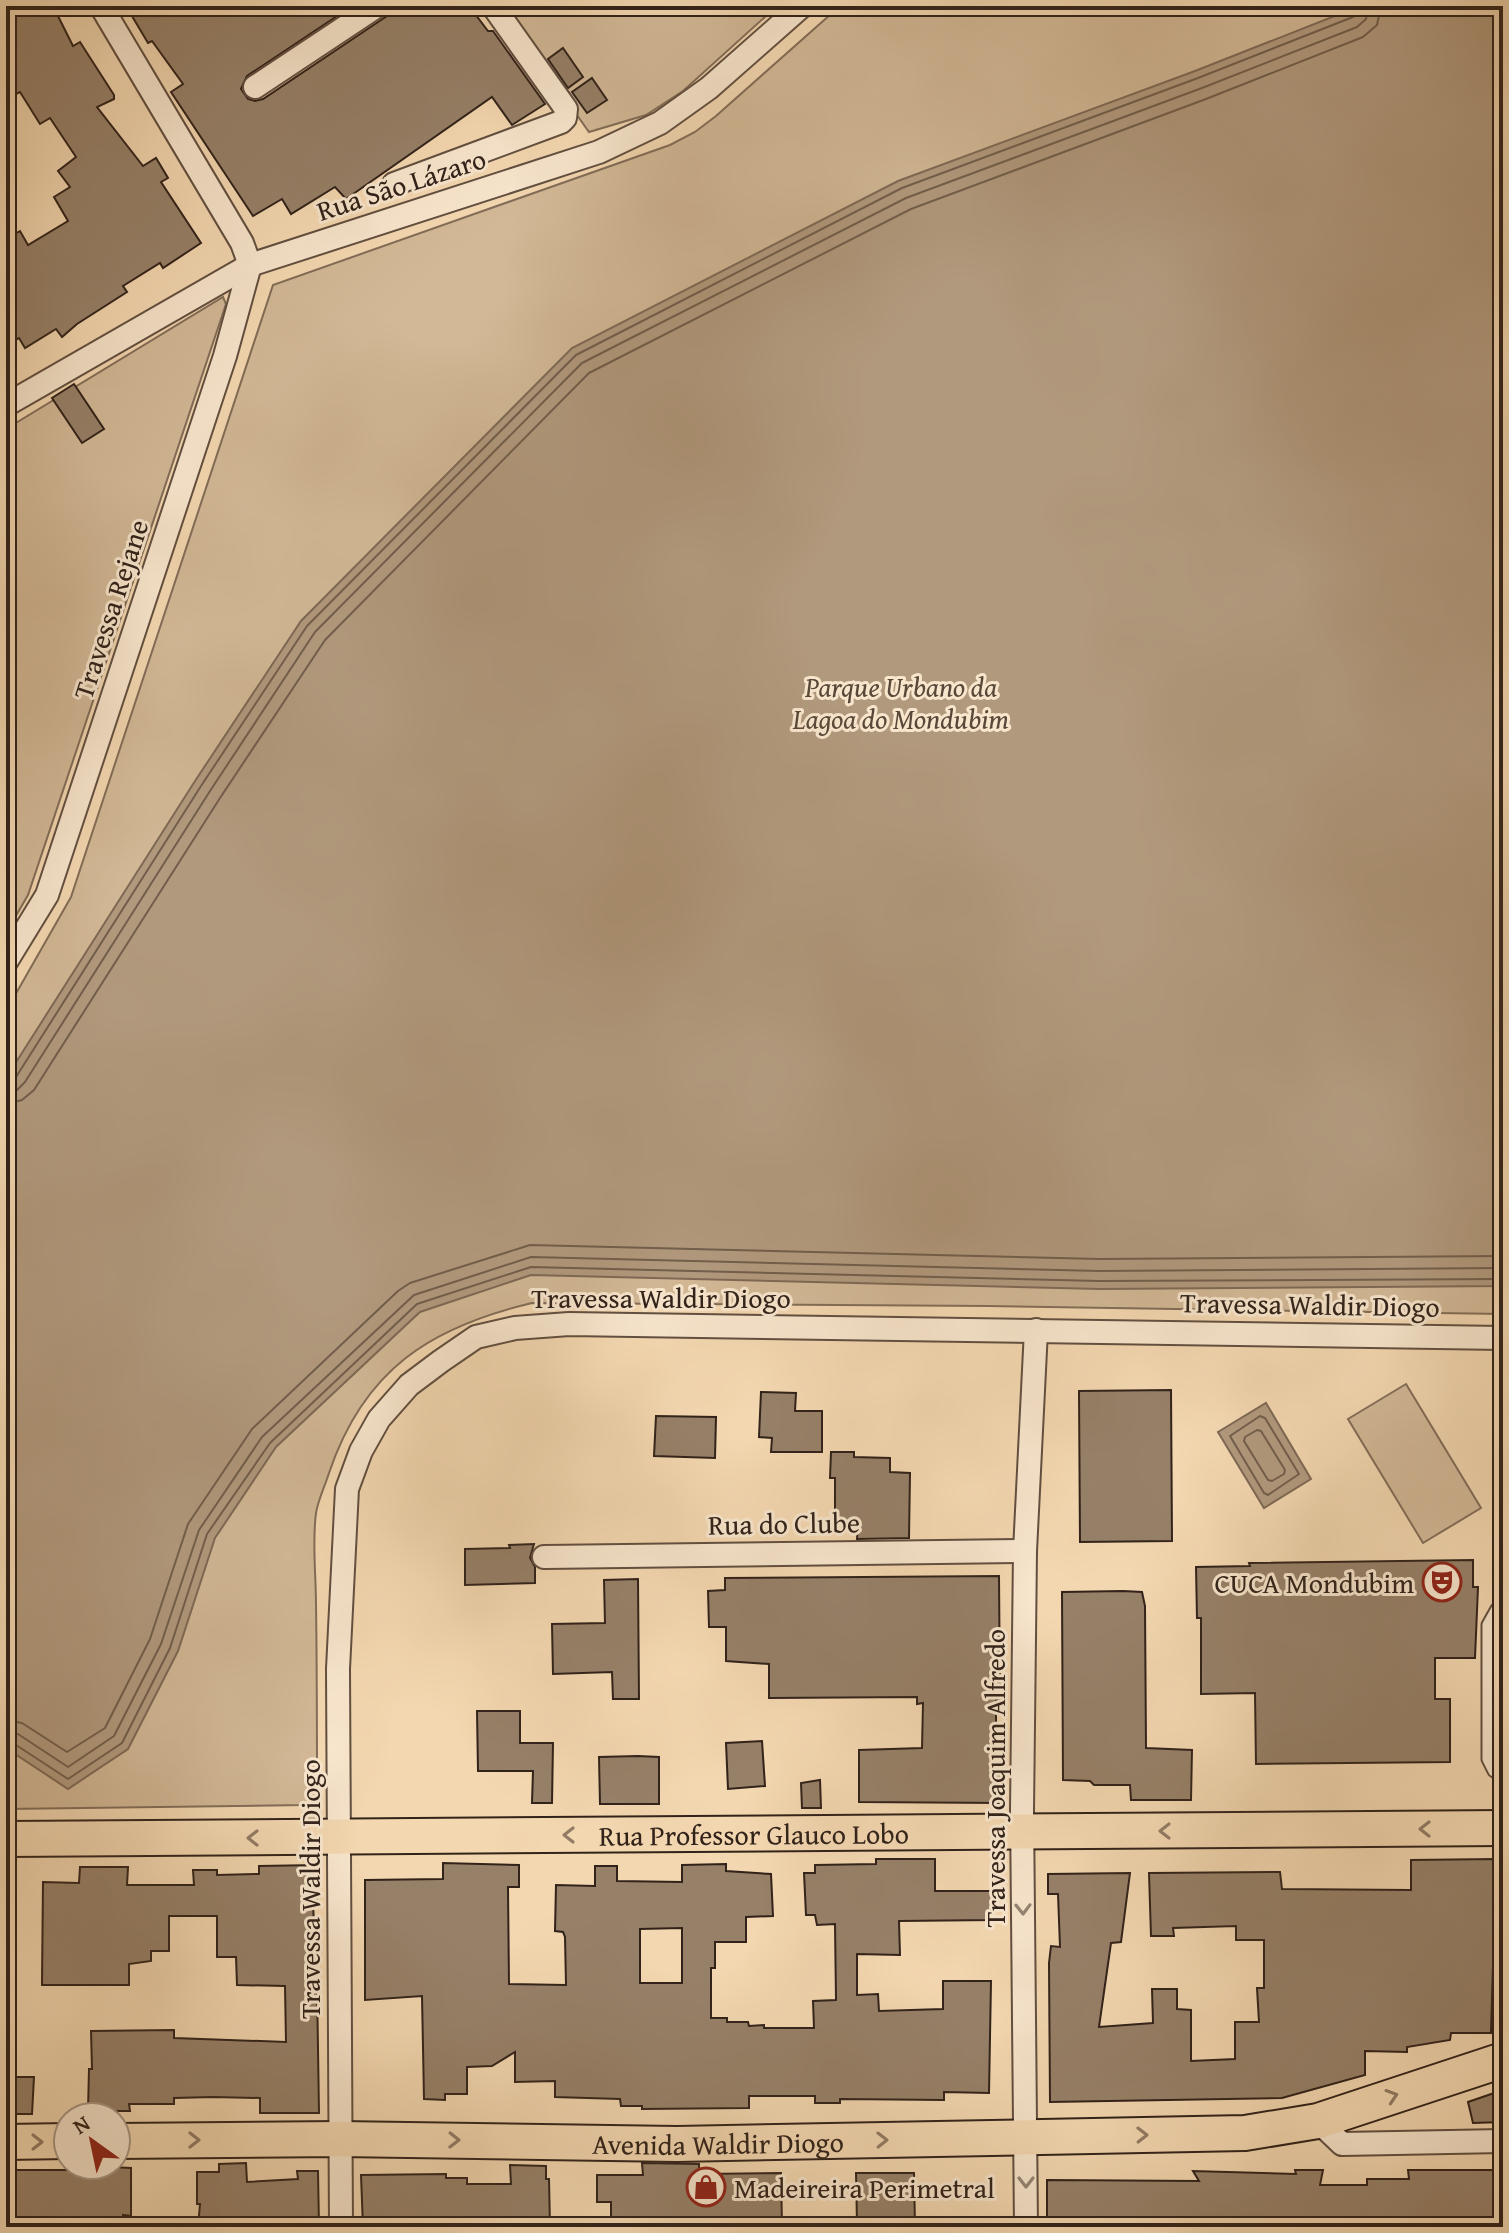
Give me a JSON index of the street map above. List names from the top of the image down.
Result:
{
  "streets": {
    "main road": ["Rua Professor Glauco Lobo", "Avenida Waldir Diogo"],
    "street": [
      "Rua São Lázaro",
      "Travessa Rejane",
      "Travessa Waldir Diogo",
      "Rua do Clube",
      "Travessa Joaquim Alfredo"
    ]
  },
  "crossings": [
    ["Rua São Lázaro", "Travessa Rejane"],
    ["Travessa Waldir Diogo", "Travessa Joaquim Alfredo"],
    ["Travessa Waldir Diogo", "Rua Professor Glauco Lobo"],
    ["Travessa Waldir Diogo", "Avenida Waldir Diogo"],
    ["Rua do Clube", "Travessa Joaquim Alfredo"],
    ["Travessa Joaquim Alfredo", "Rua Professor Glauco Lobo"],
    ["Travessa Joaquim Alfredo", "Avenida Waldir Diogo"]
  ],
  "one_way": ["Travessa Joaquim Alfredo", "Rua Professor Glauco Lobo", "Avenida Waldir Diogo"],
  "parks": ["Parque Urbano da Lagoa do Mondubim"],
  "places": {
    "theatre": ["CUCA Mondubim"],
    "shop": ["Madeireira Perimetral"]
  },
  "north": "top left"
}
